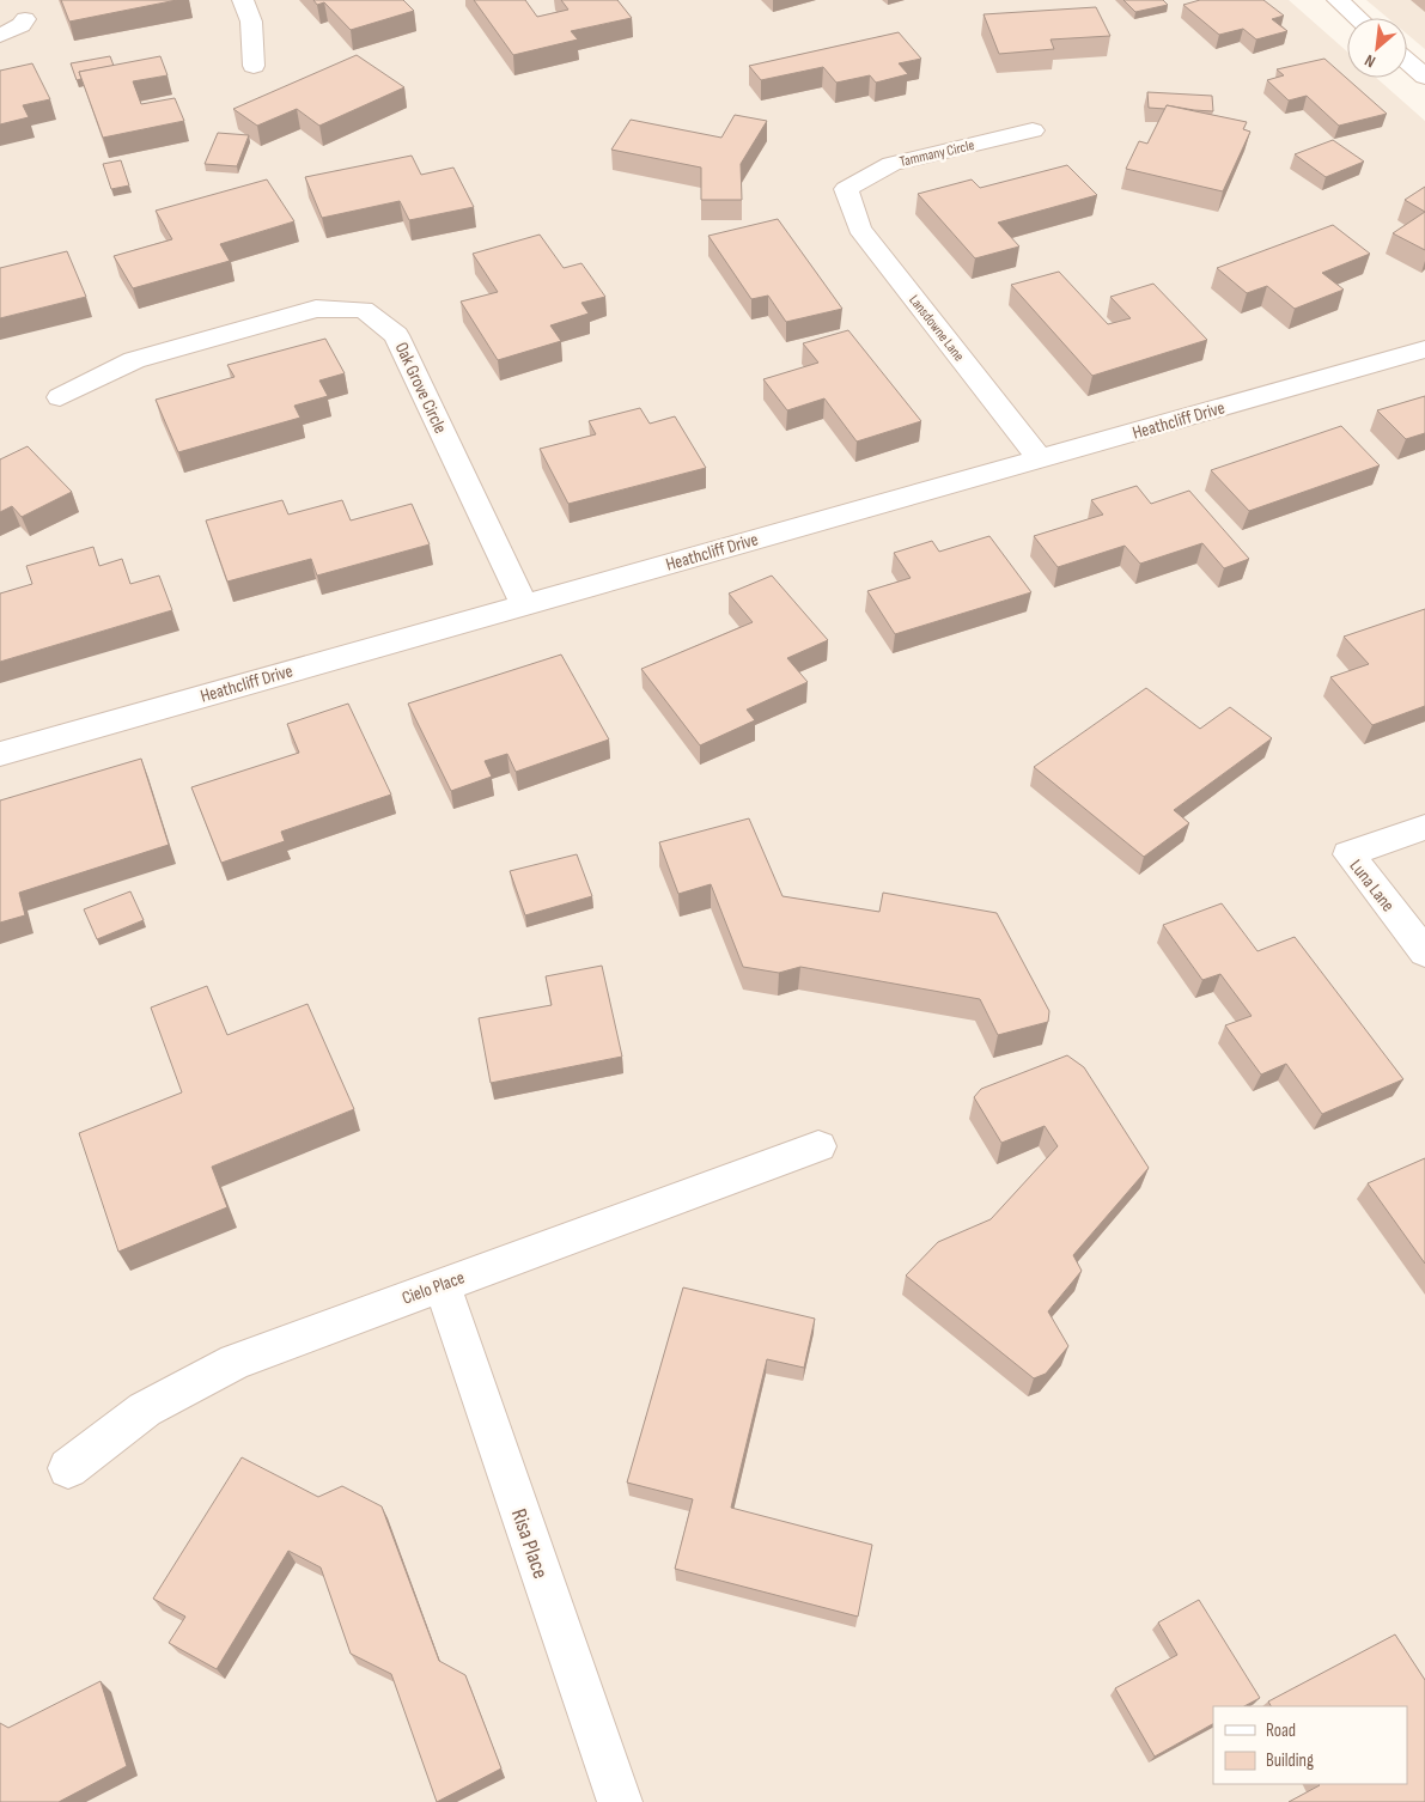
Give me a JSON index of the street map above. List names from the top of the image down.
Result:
{
  "streets": {
    "street": [
      "Tammany Circle",
      "Lansdowne Lane",
      "Oak Grove Circle",
      "Heathcliff Drive",
      "Luna Lane",
      "Cielo Place",
      "Risa Place"
    ]
  },
  "crossings": [
    ["Tammany Circle", "Lansdowne Lane"],
    ["Lansdowne Lane", "Heathcliff Drive"],
    ["Oak Grove Circle", "Heathcliff Drive"],
    ["Cielo Place", "Risa Place"]
  ],
  "legend": ["Road", "Building"],
  "north": "bottom left"
}
